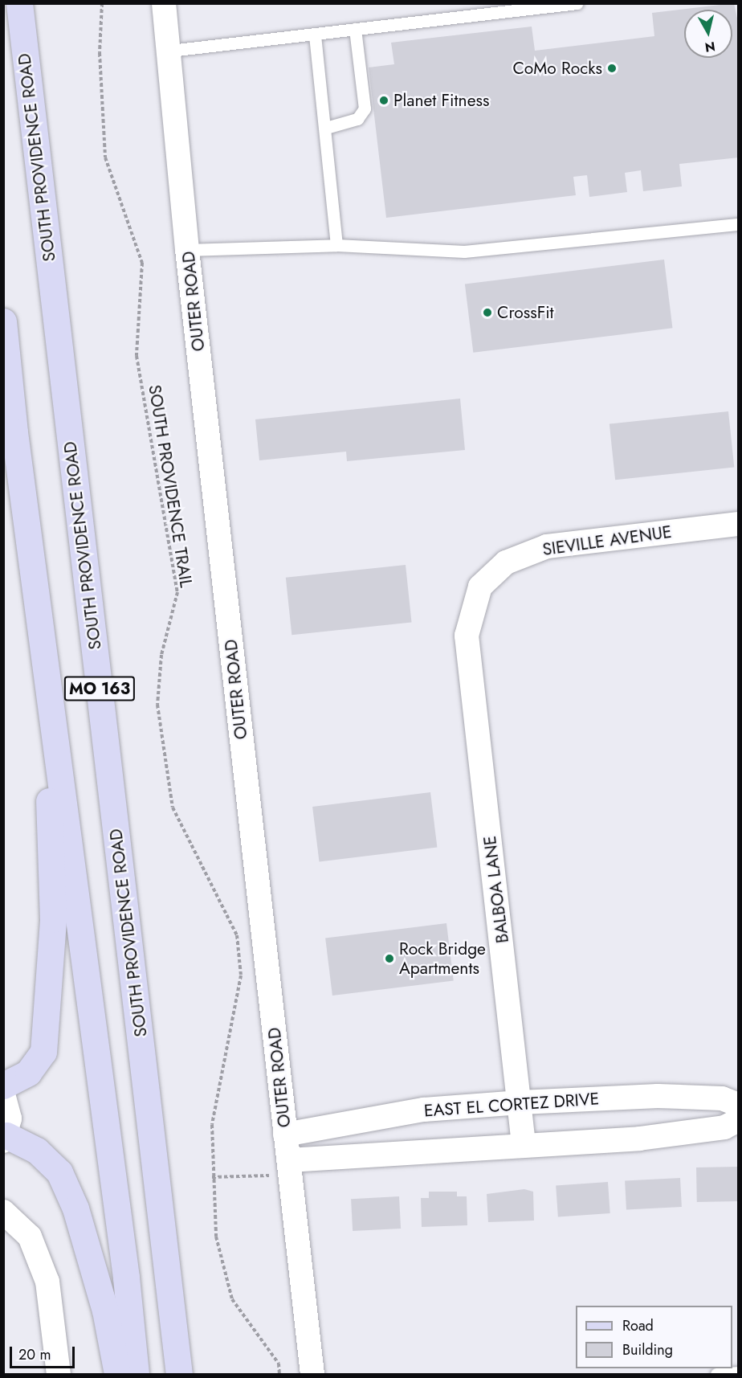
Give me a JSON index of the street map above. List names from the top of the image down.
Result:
{
  "streets": {
    "main road": ["SOUTH PROVIDENCE ROAD", "MO 163"],
    "street": [
      "OUTER ROAD",
      "SIEVILLE AVENUE",
      "BALBOA LANE",
      "EAST EL CORTEZ DRIVE"
    ],
    "path": ["SOUTH PROVIDENCE TRAIL"]
  },
  "crossings": [
    ["OUTER ROAD", "EAST EL CORTEZ DRIVE"],
    ["SIEVILLE AVENUE", "BALBOA LANE"],
    ["BALBOA LANE", "EAST EL CORTEZ DRIVE"]
  ],
  "places": [
    "CoMo Rocks",
    "Planet Fitness",
    "CrossFit",
    "Rock Bridge Apartments"
  ],
  "legend": ["Road", "Building"],
  "scale_bar": "20 m",
  "north": "bottom"
}
